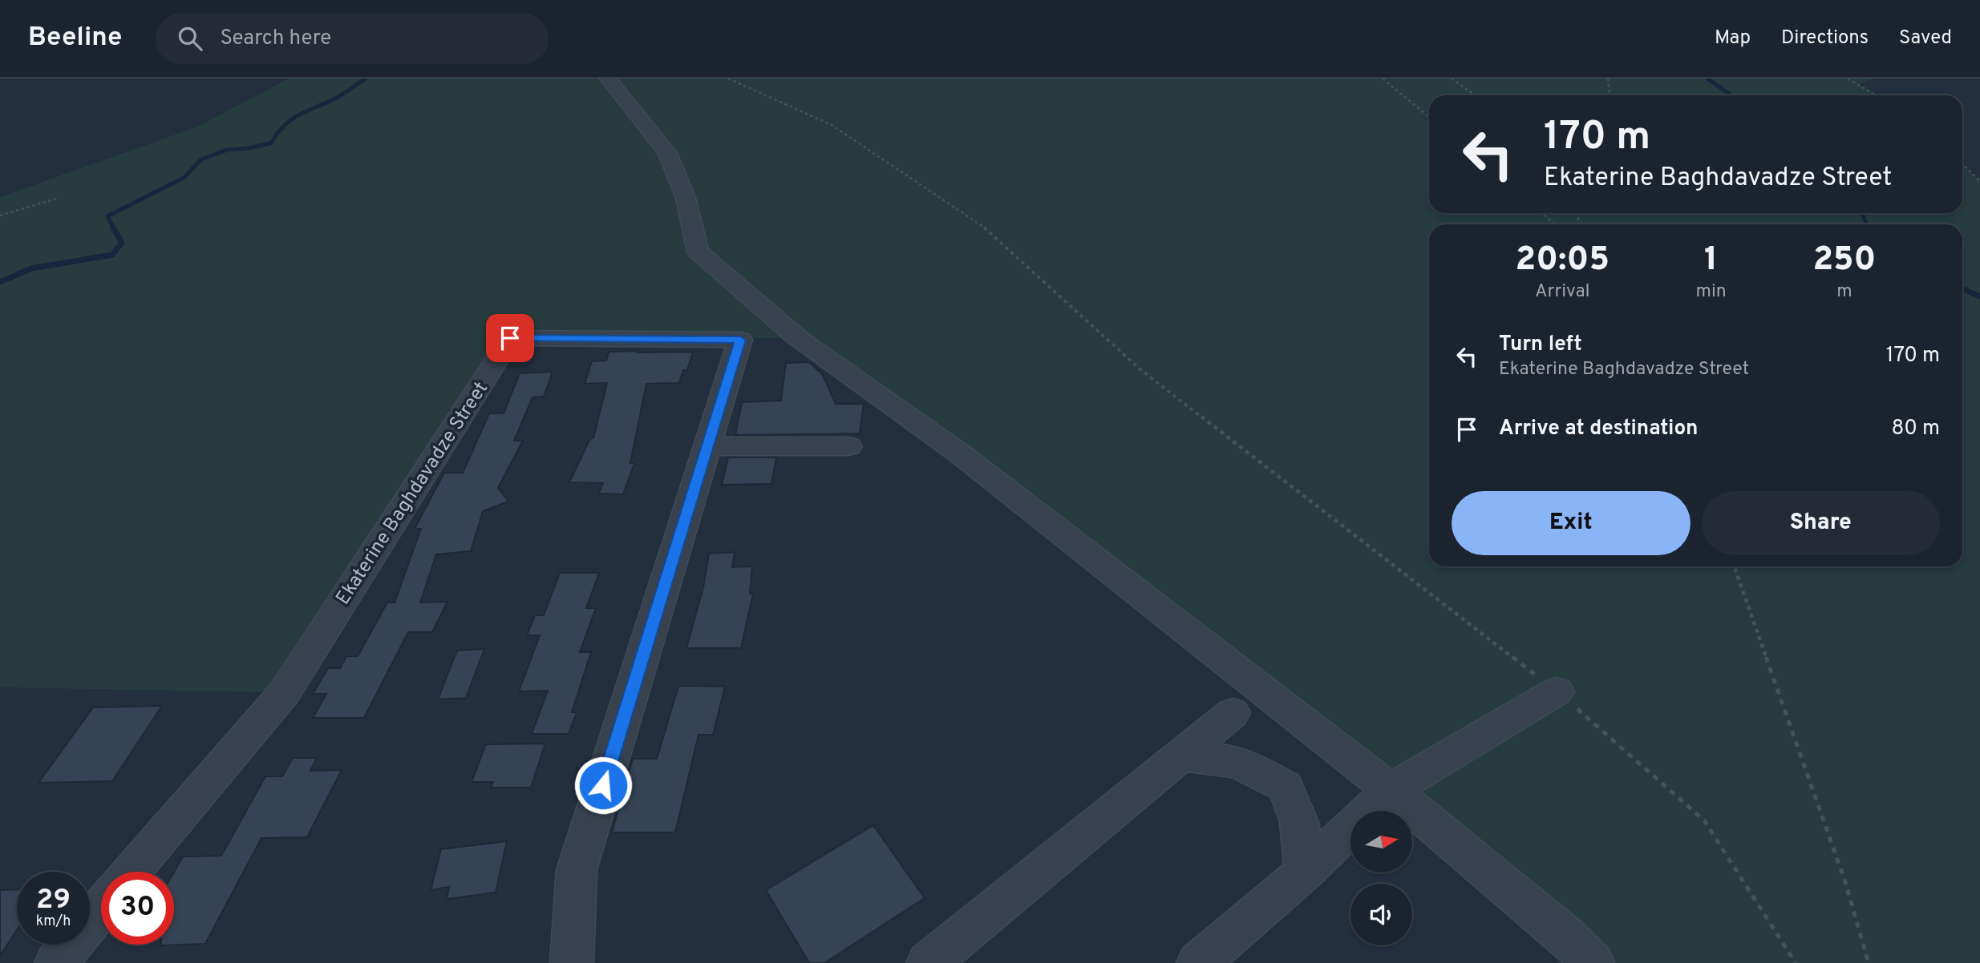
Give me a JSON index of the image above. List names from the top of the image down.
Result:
{
  "streets": {
    "street": ["Ekaterine Baghdavadze Street"]
  },
  "north": "right",
  "page": {
    "header": "Beeline",
    "search": "Search here",
    "nav": ["Map", "Directions", "Saved"],
    "turn": ["170 m", "Ekaterine Baghdavadze Street"],
    "eta": [
      "20:05",
      "Arrival",
      "1",
      "min",
      "250",
      "m"
    ],
    "list": [
      {
        "name": "Turn left",
        "note": "Ekaterine Baghdavadze Street",
        "value": "170 m"
      },
      {
        "name": "Arrive at destination",
        "value": "80 m"
      }
    ],
    "buttons": ["Exit", "Share"],
    "speed": "29 km/h",
    "limit": "30"
  }
}
